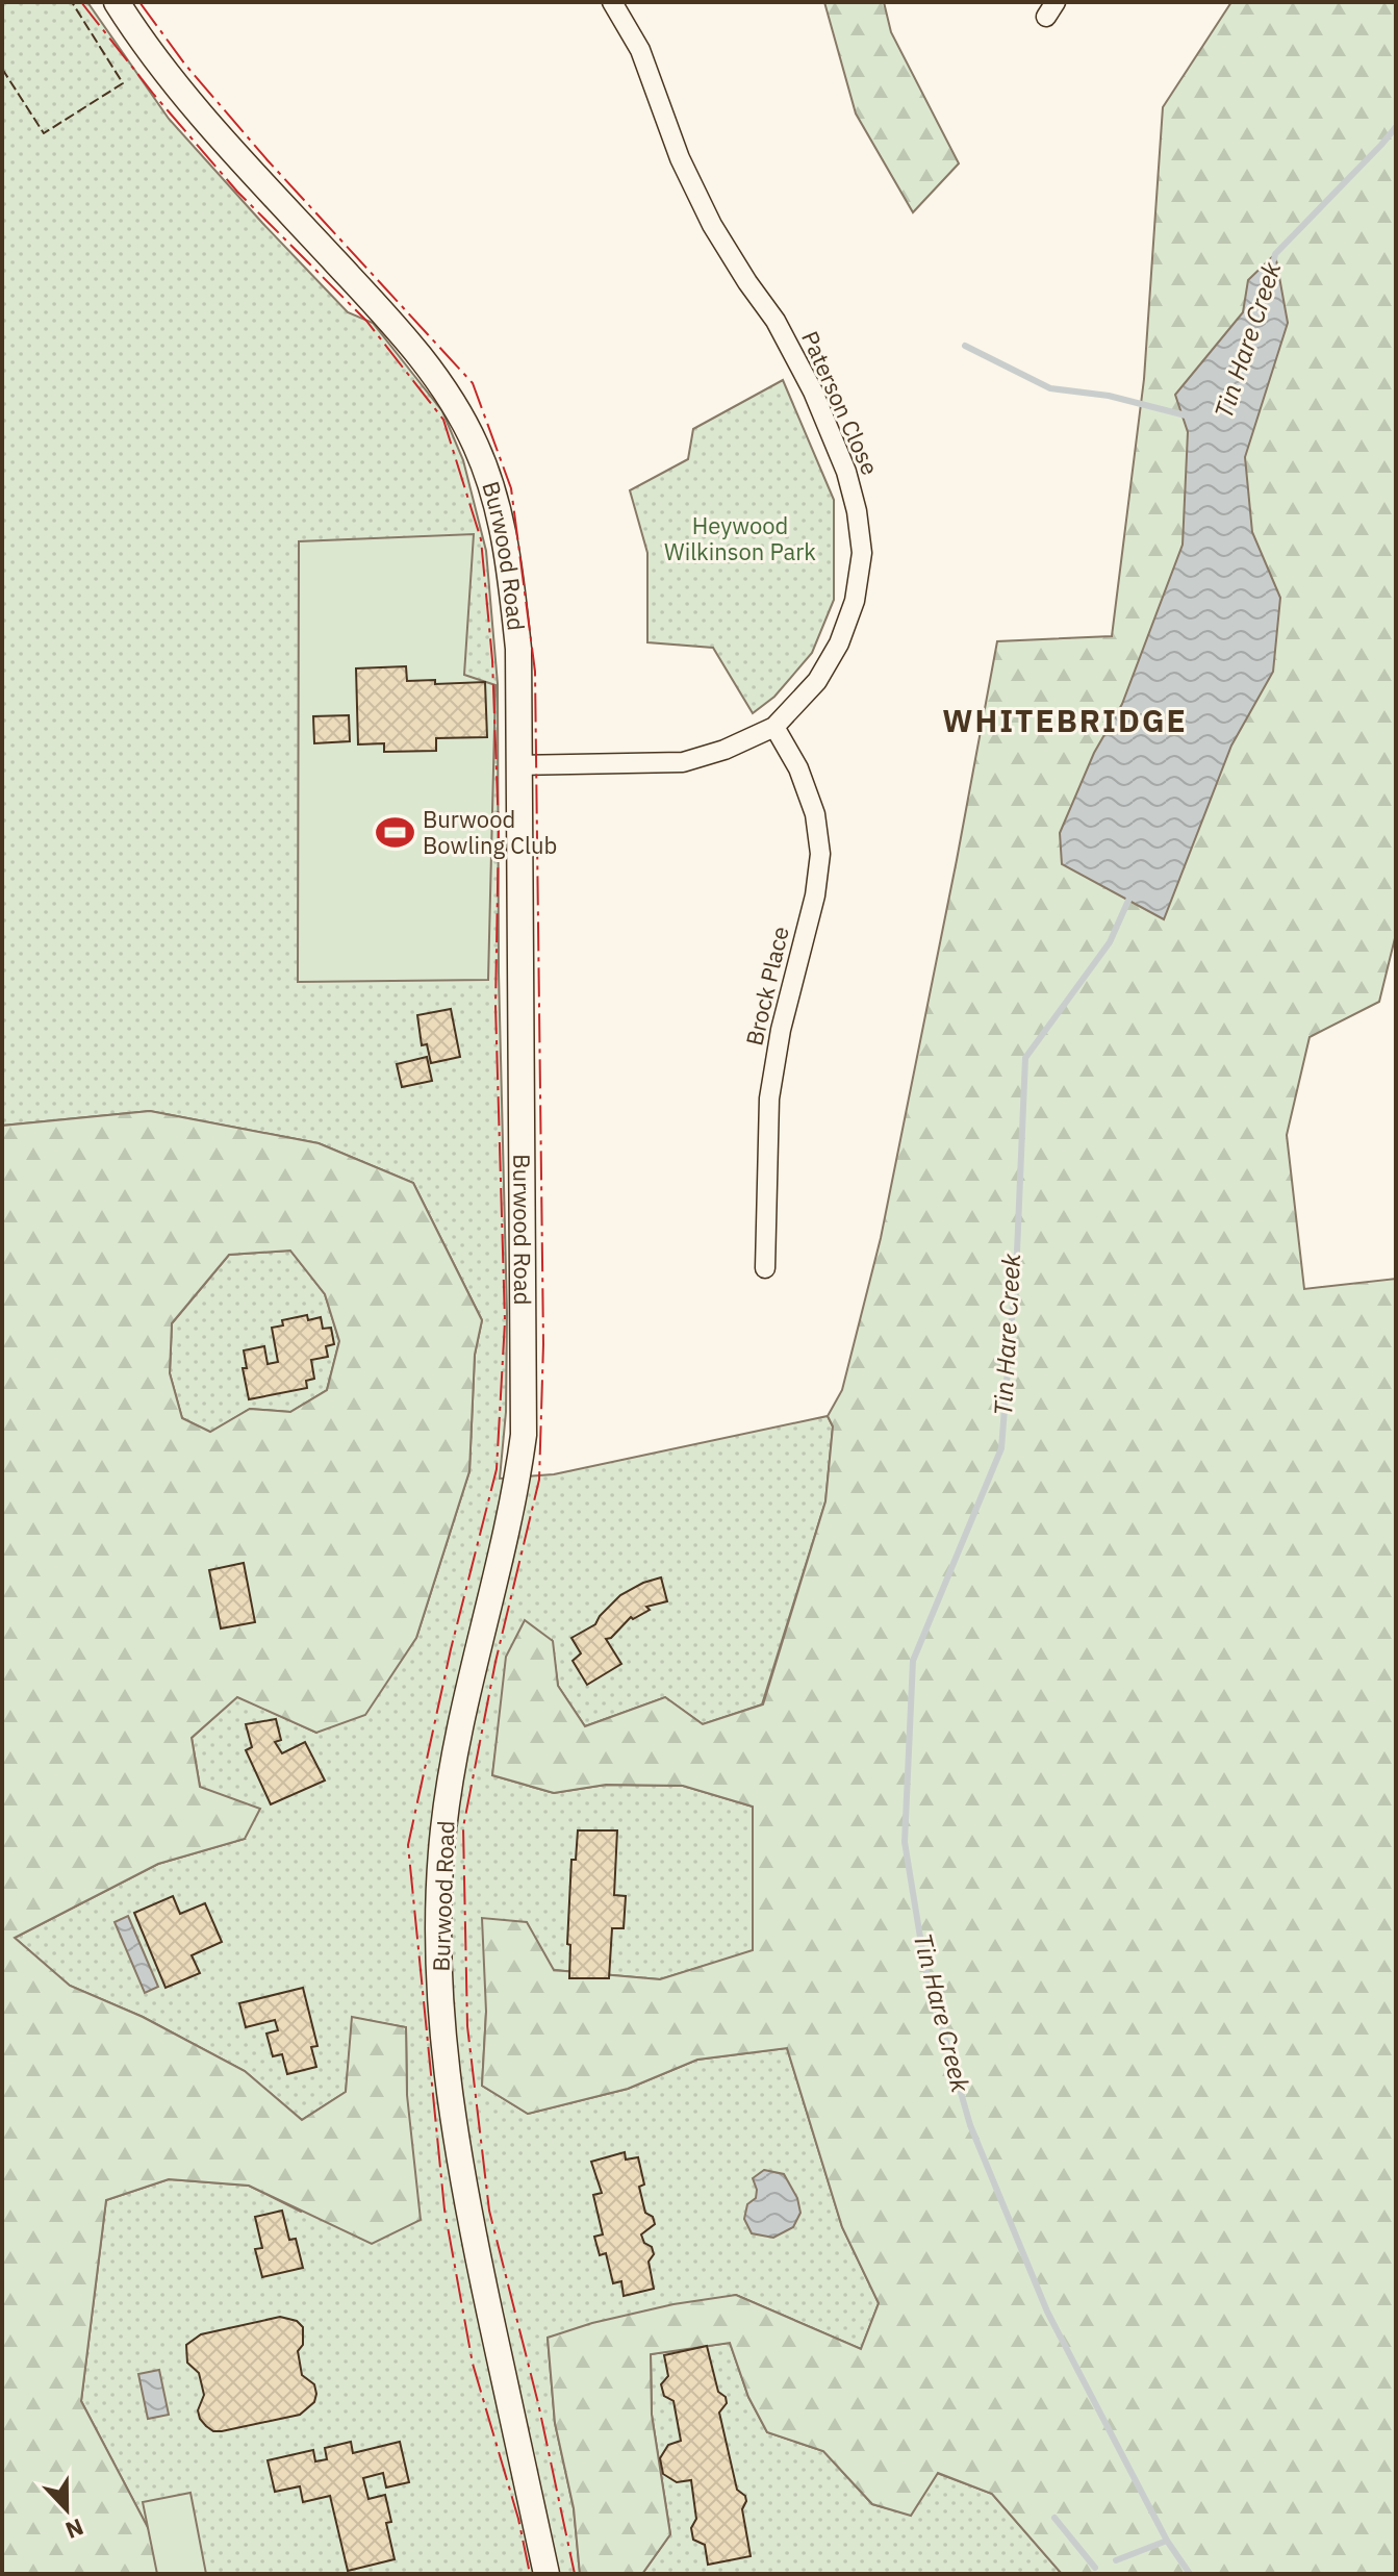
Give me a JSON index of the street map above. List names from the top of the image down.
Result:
{
  "streets": {
    "main road": ["Burwood Road"],
    "street": ["Paterson Close", "Brock Place"]
  },
  "crossings": [
    ["Paterson Close", "Burwood Road"],
    ["Paterson Close", "Brock Place"]
  ],
  "districts": ["WHITEBRIDGE"],
  "water": ["Tin Hare Creek"],
  "parks": ["Heywood Wilkinson Park"],
  "places": {
    "sports": ["Burwood Bowling Club"]
  },
  "north": "bottom"
}
